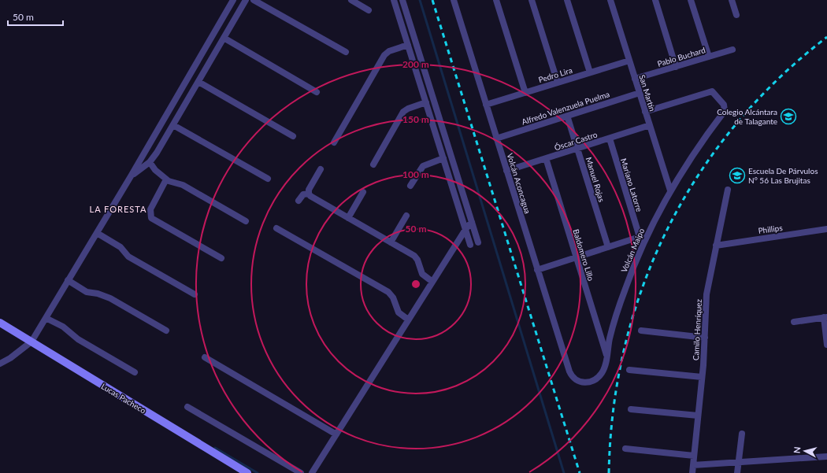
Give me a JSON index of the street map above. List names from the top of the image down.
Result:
{
  "streets": {
    "main road": ["Lucas Pacheco"],
    "street": [
      "Pablo Buchard",
      "Pedro Lira",
      "San Martín",
      "Alfredo Valenzuela Puelma",
      "Óscar Castro",
      "Manuel Rojas",
      "Volcán Aconcagua",
      "Mariano Latorre",
      "Phillips",
      "Volcán Maipo",
      "Baldomero Lillo",
      "Camilo Henríquez"
    ]
  },
  "crossings": [
    ["Pablo Buchard", "San Martín"],
    ["Pedro Lira", "San Martín"],
    ["Pedro Lira", "Volcán Aconcagua"],
    ["San Martín", "Alfredo Valenzuela Puelma"],
    ["San Martín", "Óscar Castro"],
    ["San Martín", "Volcán Maipo"],
    ["Alfredo Valenzuela Puelma", "Manuel Rojas"],
    ["Alfredo Valenzuela Puelma", "Volcán Aconcagua"],
    ["Óscar Castro", "Manuel Rojas"],
    ["Óscar Castro", "Volcán Aconcagua"],
    ["Óscar Castro", "Mariano Latorre"],
    ["Óscar Castro", "Baldomero Lillo"],
    ["Volcán Aconcagua", "Volcán Maipo"],
    ["Mariano Latorre", "Volcán Maipo"],
    ["Phillips", "Camilo Henríquez"],
    ["Volcán Maipo", "Baldomero Lillo"]
  ],
  "districts": ["LA FORESTA"],
  "places": {
    "school or university": ["Colegio Alcántara de Talagante", "Escuela De Párvulos N° 56 Las Brujitas"]
  },
  "scale_bar": "50 m",
  "north": "left",
  "rings": [
    "200 m",
    "150 m",
    "100 m",
    "50 m"
  ]
}
